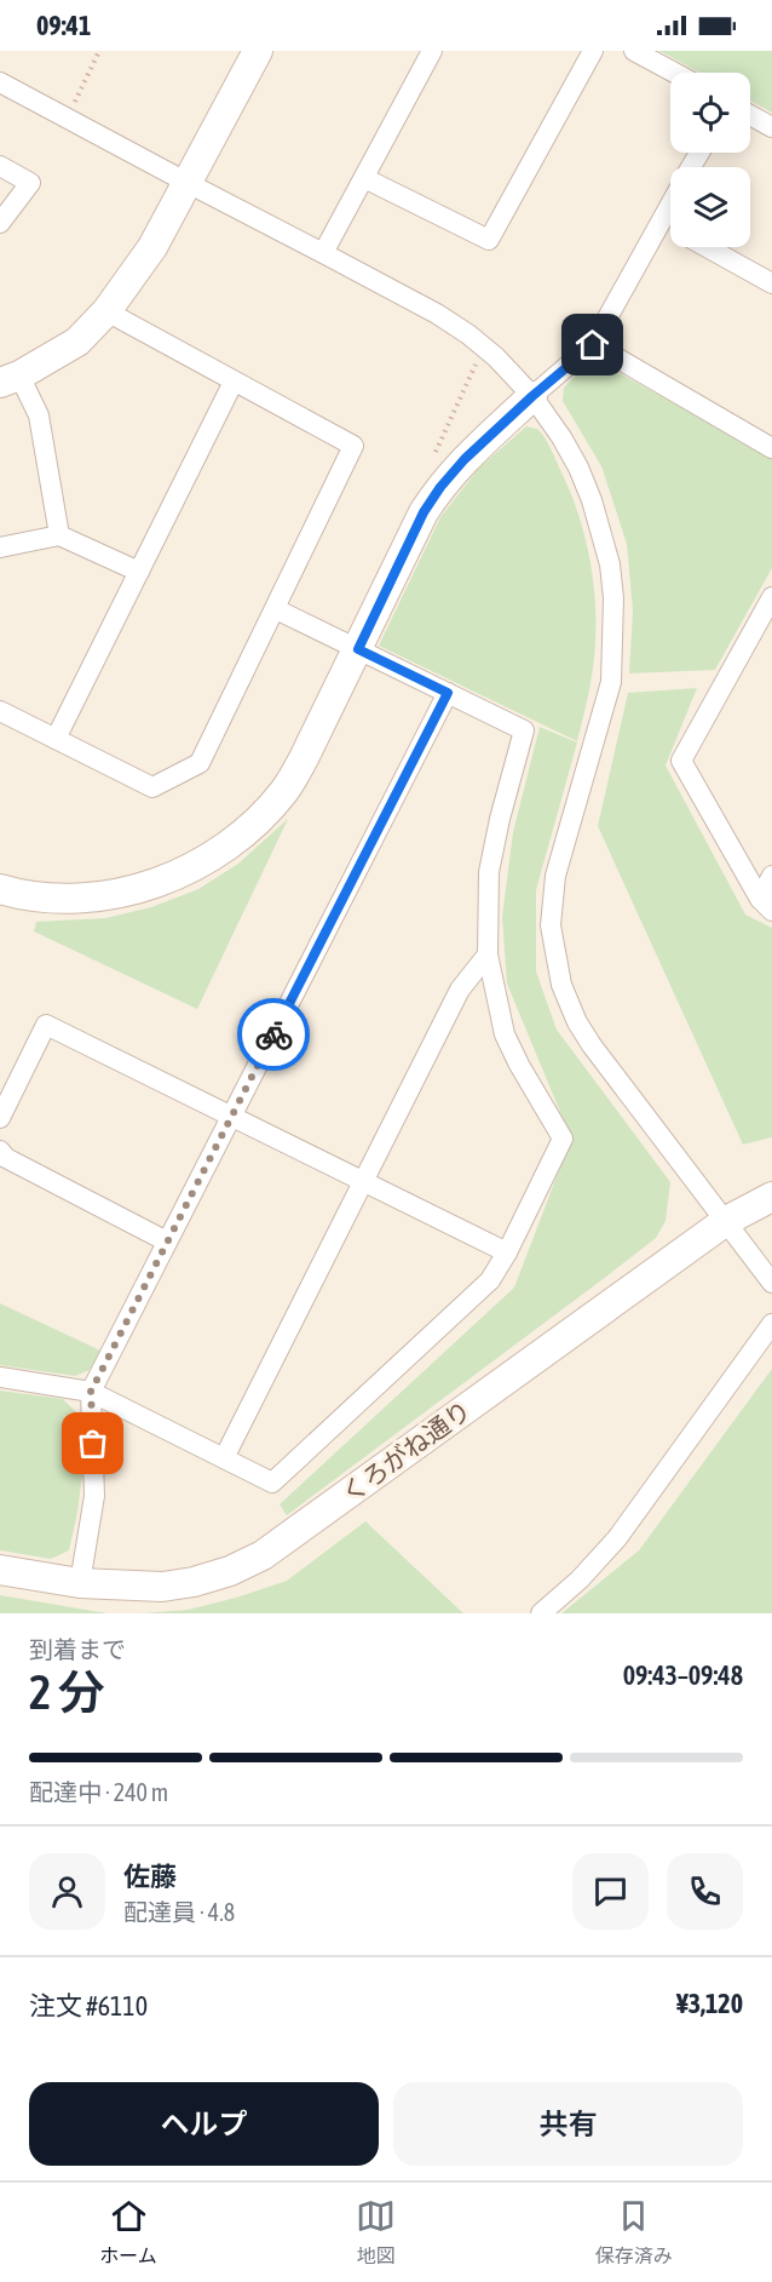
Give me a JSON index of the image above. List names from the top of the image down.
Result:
{
  "streets": {
    "street": ["くろがね通り"]
  },
  "page": {
    "status": "09:41",
    "heading": ["2 分", "到着まで", "09:43–09:48"],
    "panel": [
      "佐藤",
      "配達員 · 4.8",
      "注文 #6110",
      "¥3,120"
    ],
    "bar": "配達中 · 240 m",
    "buttons": ["ヘルプ", "共有"],
    "tabs": ["ホーム", "地図", "保存済み"]
  }
}
